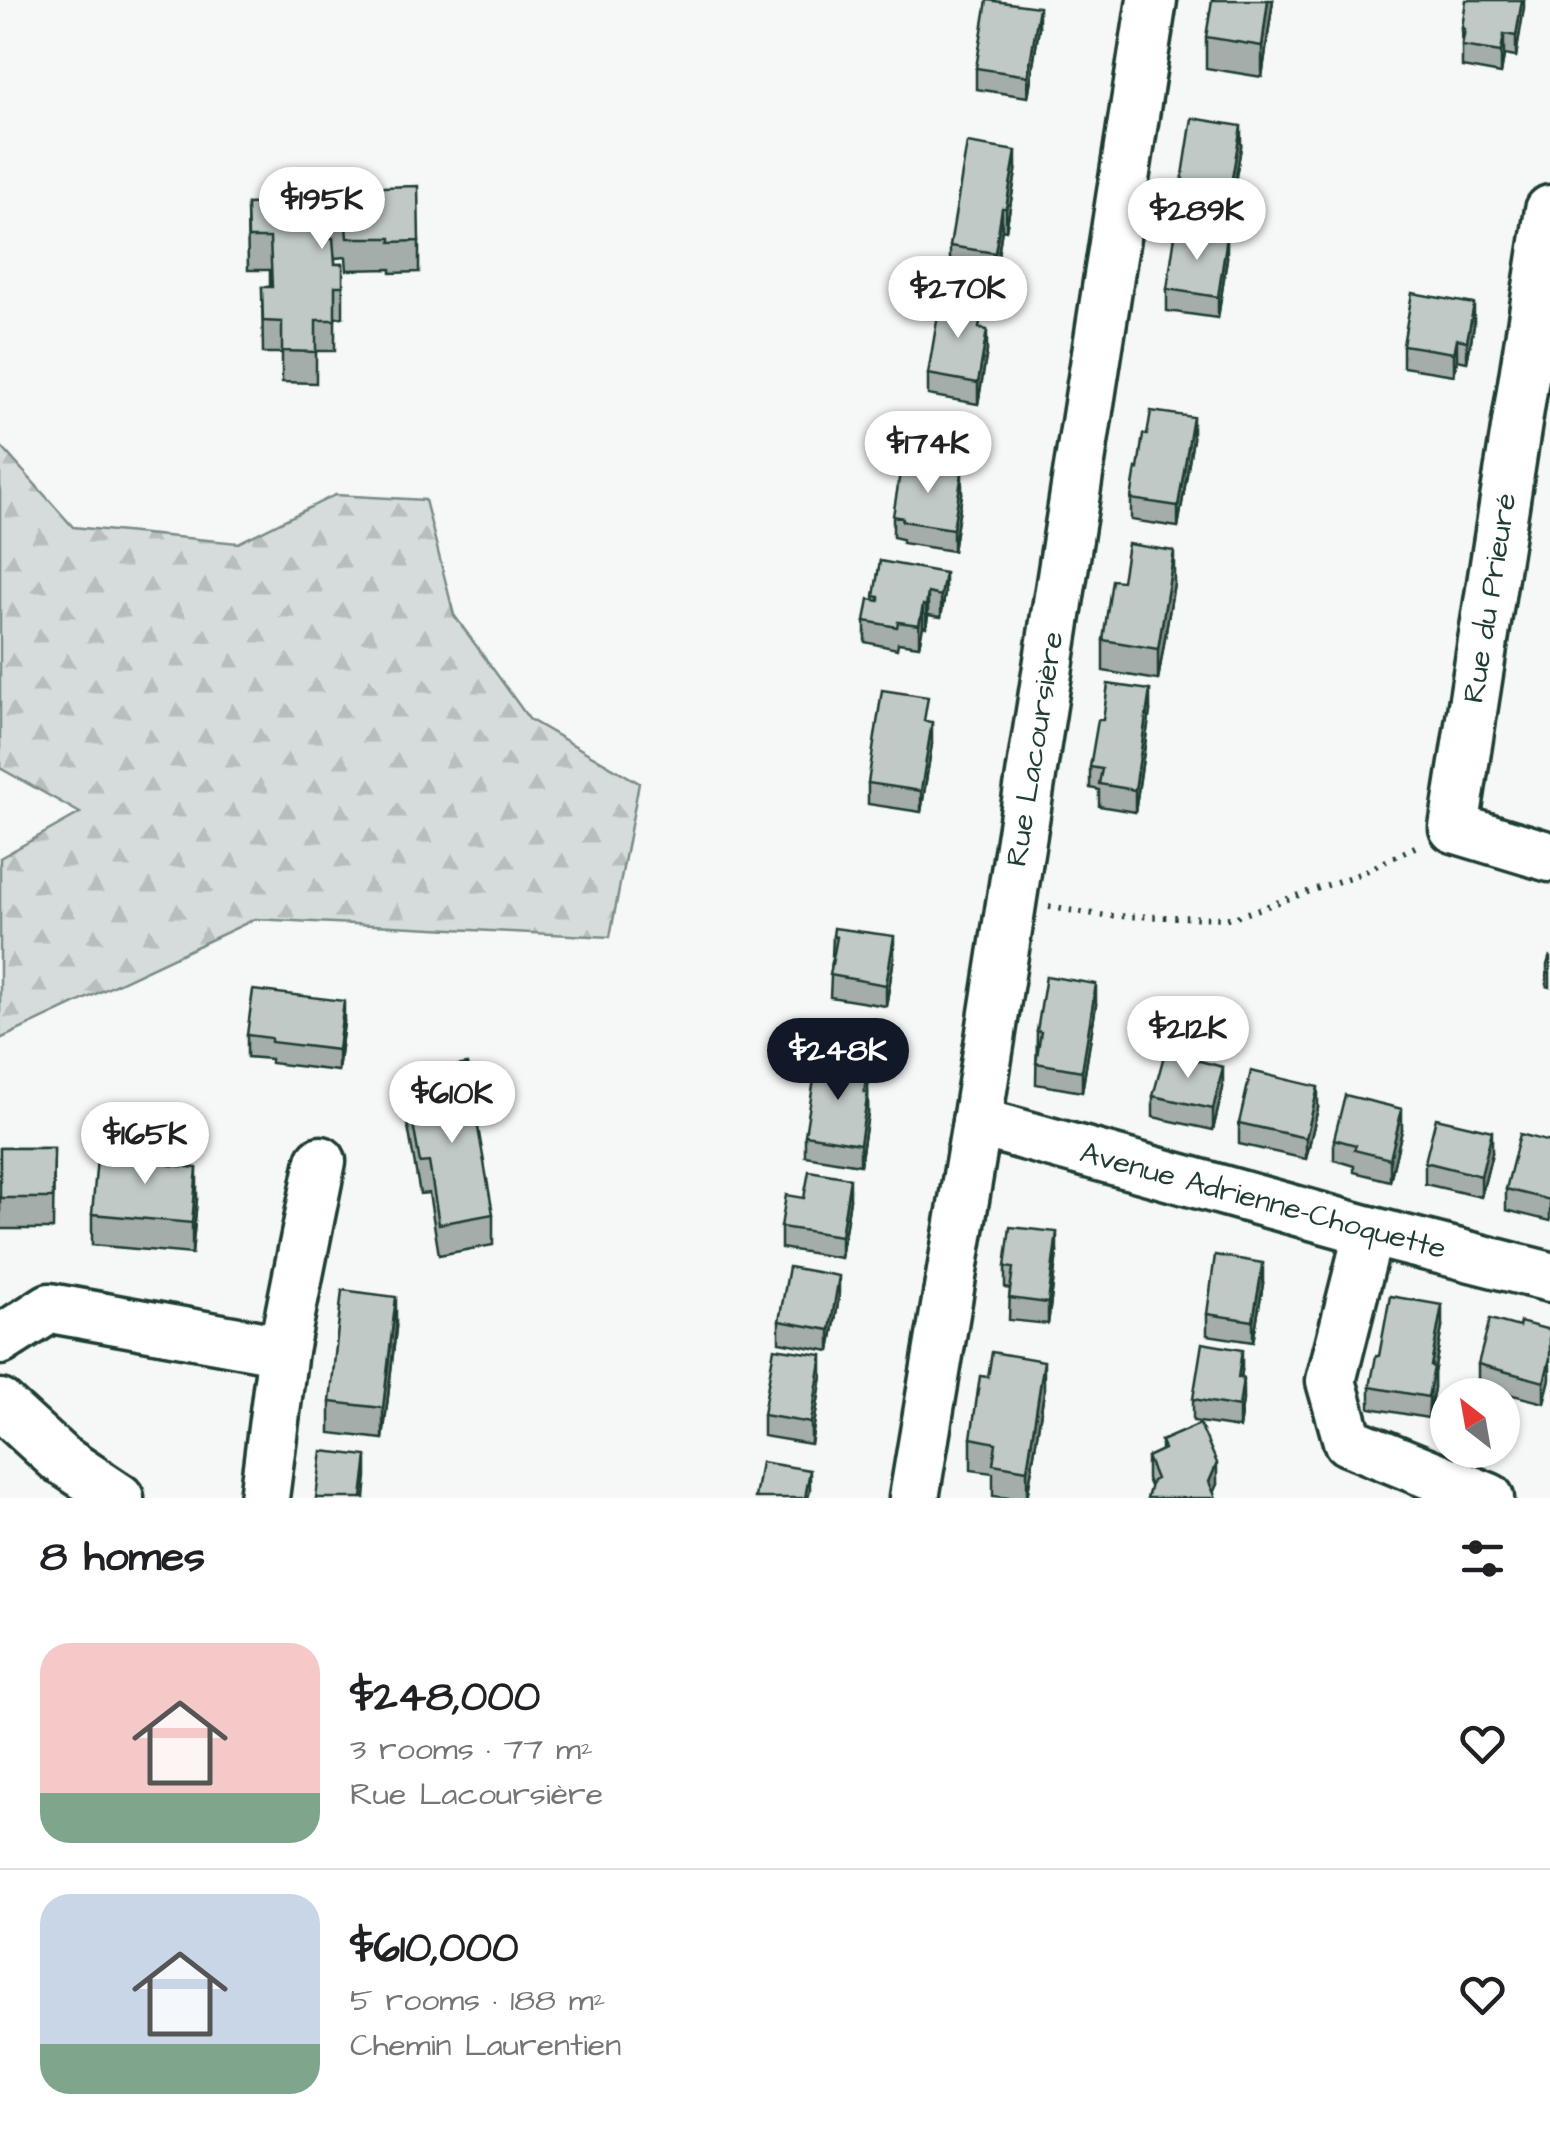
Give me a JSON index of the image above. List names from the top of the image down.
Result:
{
  "streets": {
    "street": ["Rue du Prieuré", "Rue Lacoursière", "Avenue Adrienne-Choquette"]
  },
  "crossings": [
    ["Rue Lacoursière", "Avenue Adrienne-Choquette"]
  ],
  "north": "top left",
  "page": {
    "price": [
      "$195K",
      "$289K",
      "$270K",
      "$174K",
      "$212K",
      "$248K",
      "$610K",
      "$165K"
    ],
    "heading": "8 homes",
    "list": [
      {
        "name": "$248,000",
        "note": "3 rooms · 77 m² · Rue Lacoursière"
      },
      {
        "name": "$610,000",
        "note": "5 rooms · 188 m² · Chemin Laurentien"
      }
    ]
  }
}
